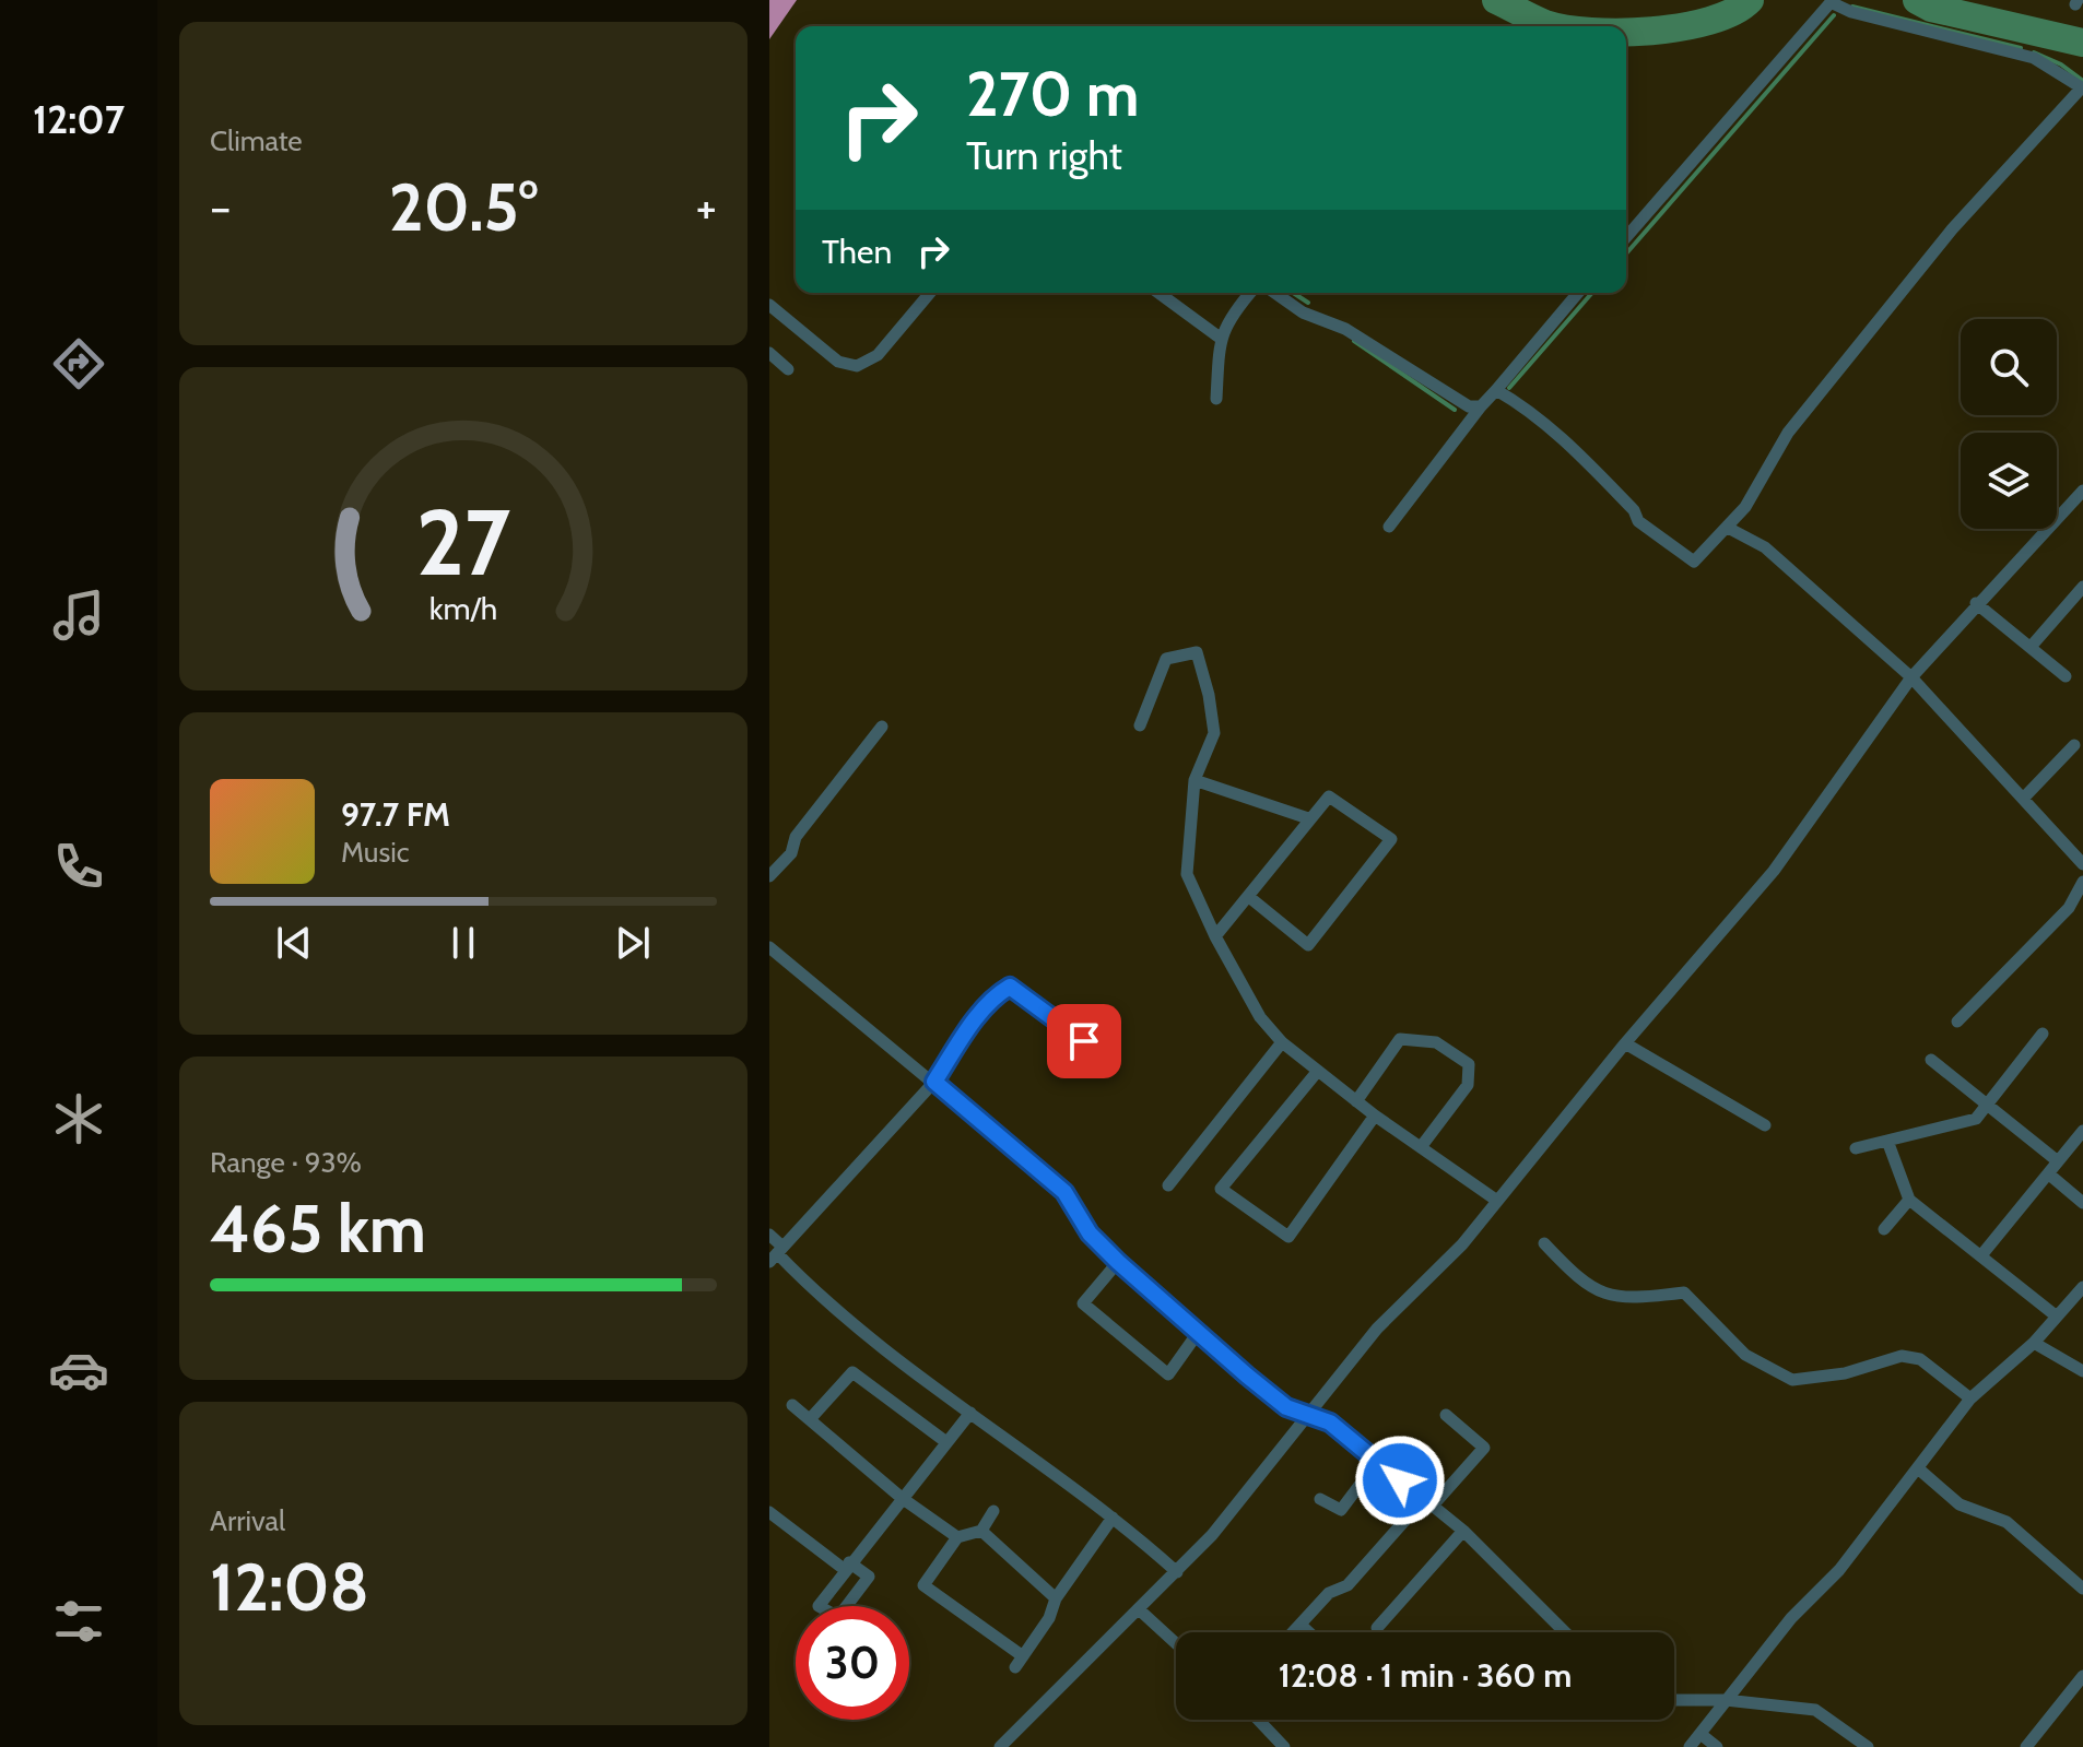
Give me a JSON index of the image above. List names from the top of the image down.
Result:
{
  "page": {
    "tabs": "12:07",
    "tile": [
      "Climate",
      ["Range · 93%", "465 km"],
      ["Arrival", "12:08"]
    ],
    "turn": ["270 m", "Turn right"],
    "heat": ["−", "20.5°", "+"],
    "then": "Then",
    "song": ["97.7 FM", "Music"],
    "limit": "30",
    "trip": "12:08 · 1 min · 360 m",
    "gauge": ["27", "km/h"]
  }
}
